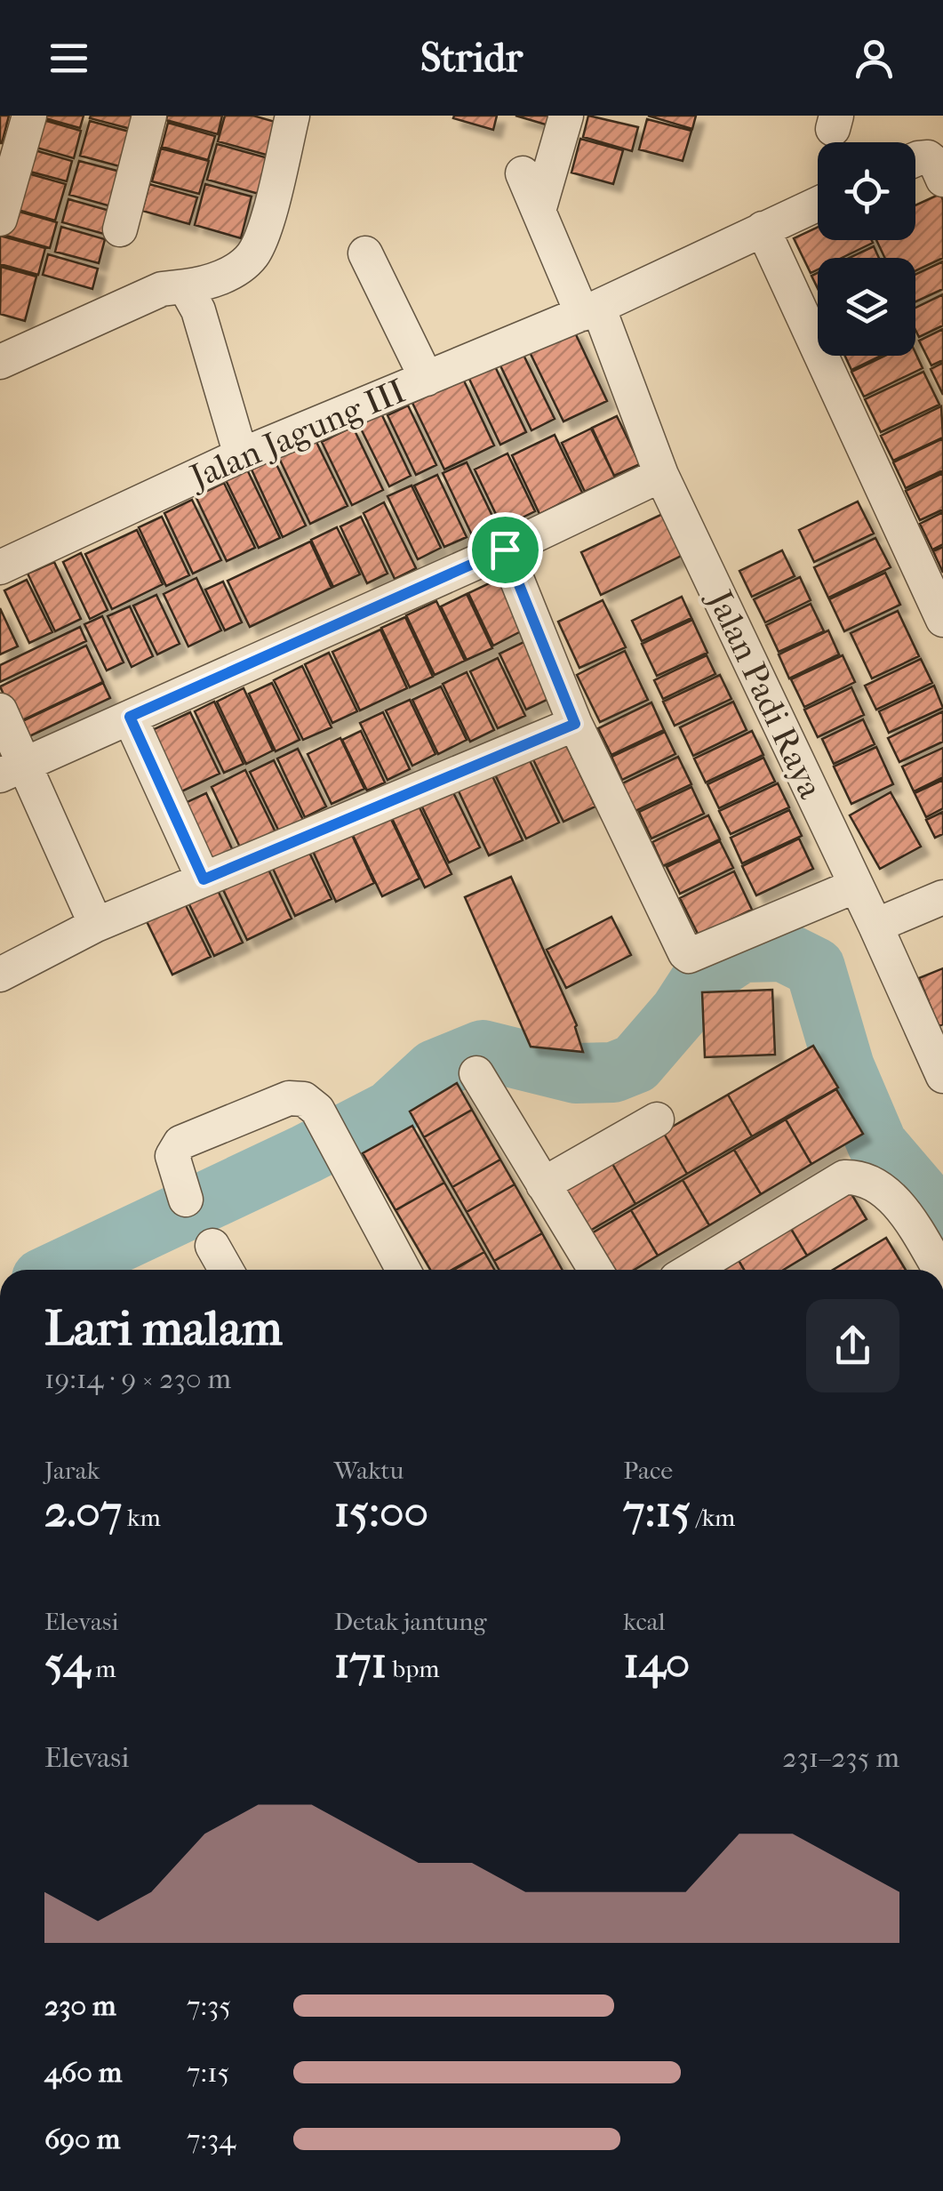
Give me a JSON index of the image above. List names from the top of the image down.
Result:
{
  "streets": {
    "street": ["Jalan Jagung III", "Jalan Padi Raya"]
  },
  "crossings": [
    ["Jalan Jagung III", "Jalan Padi Raya"]
  ],
  "page": {
    "header": "Stridr",
    "heading": ["Lari malam", "19:14 · 9 × 230 m"],
    "stats": [
      ["Jarak", "2.07 km"],
      ["Waktu", "15:00"],
      ["Pace", "7:15 /km"],
      ["Elevasi", "54 m"],
      ["Detak jantung", "171 bpm"],
      ["kcal", "140"]
    ],
    "chart": ["Elevasi", "231–235 m"],
    "list": [
      {
        "name": "230 m",
        "note": "7:35"
      },
      {
        "name": "460 m",
        "note": "7:15"
      },
      {
        "name": "690 m",
        "note": "7:34"
      }
    ]
  }
}
